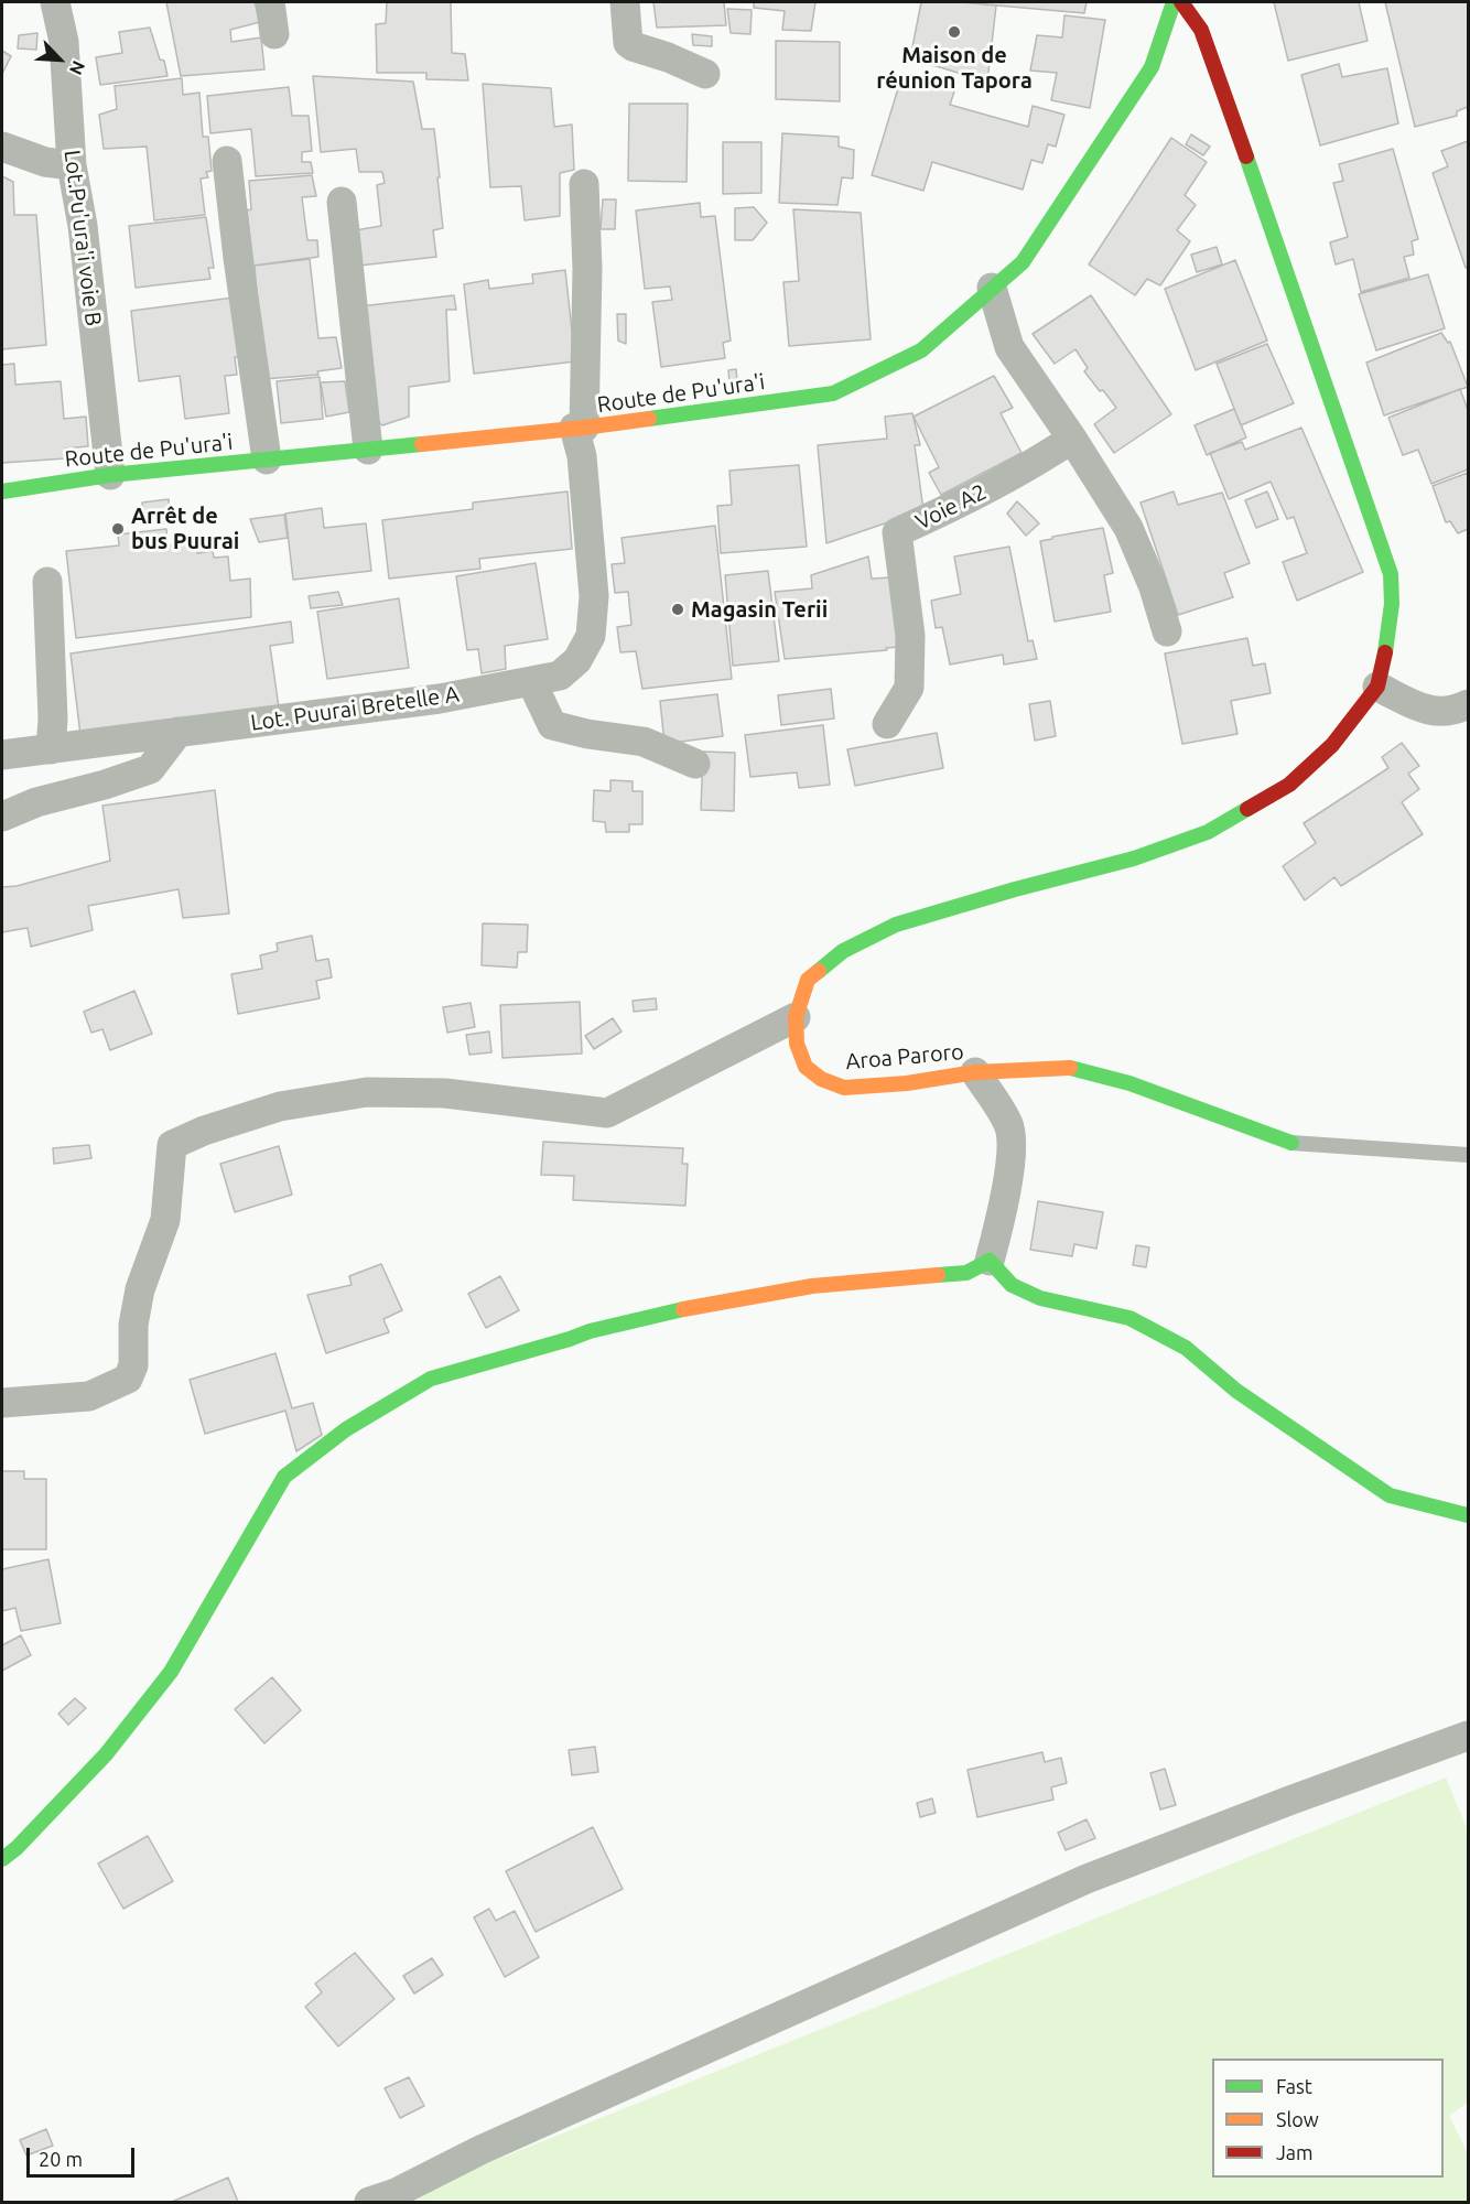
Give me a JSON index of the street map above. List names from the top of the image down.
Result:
{
  "streets": {
    "street": [
      "Lot.Pu'ura'i voie B",
      "Route de Pu'ura'i",
      "Voie A2",
      "Lot. Puurai Bretelle A",
      "Aroa Paroro"
    ]
  },
  "crossings": [
    ["Lot.Pu'ura'i voie B", "Route de Pu'ura'i"],
    ["Route de Pu'ura'i", "Lot. Puurai Bretelle A"]
  ],
  "places": ["Maison de réunion Tapora", "Arrêt de bus Puurai", "Magasin Terii"],
  "legend": ["Fast", "Slow", "Jam"],
  "scale_bar": "20 m",
  "north": "bottom right"
}
